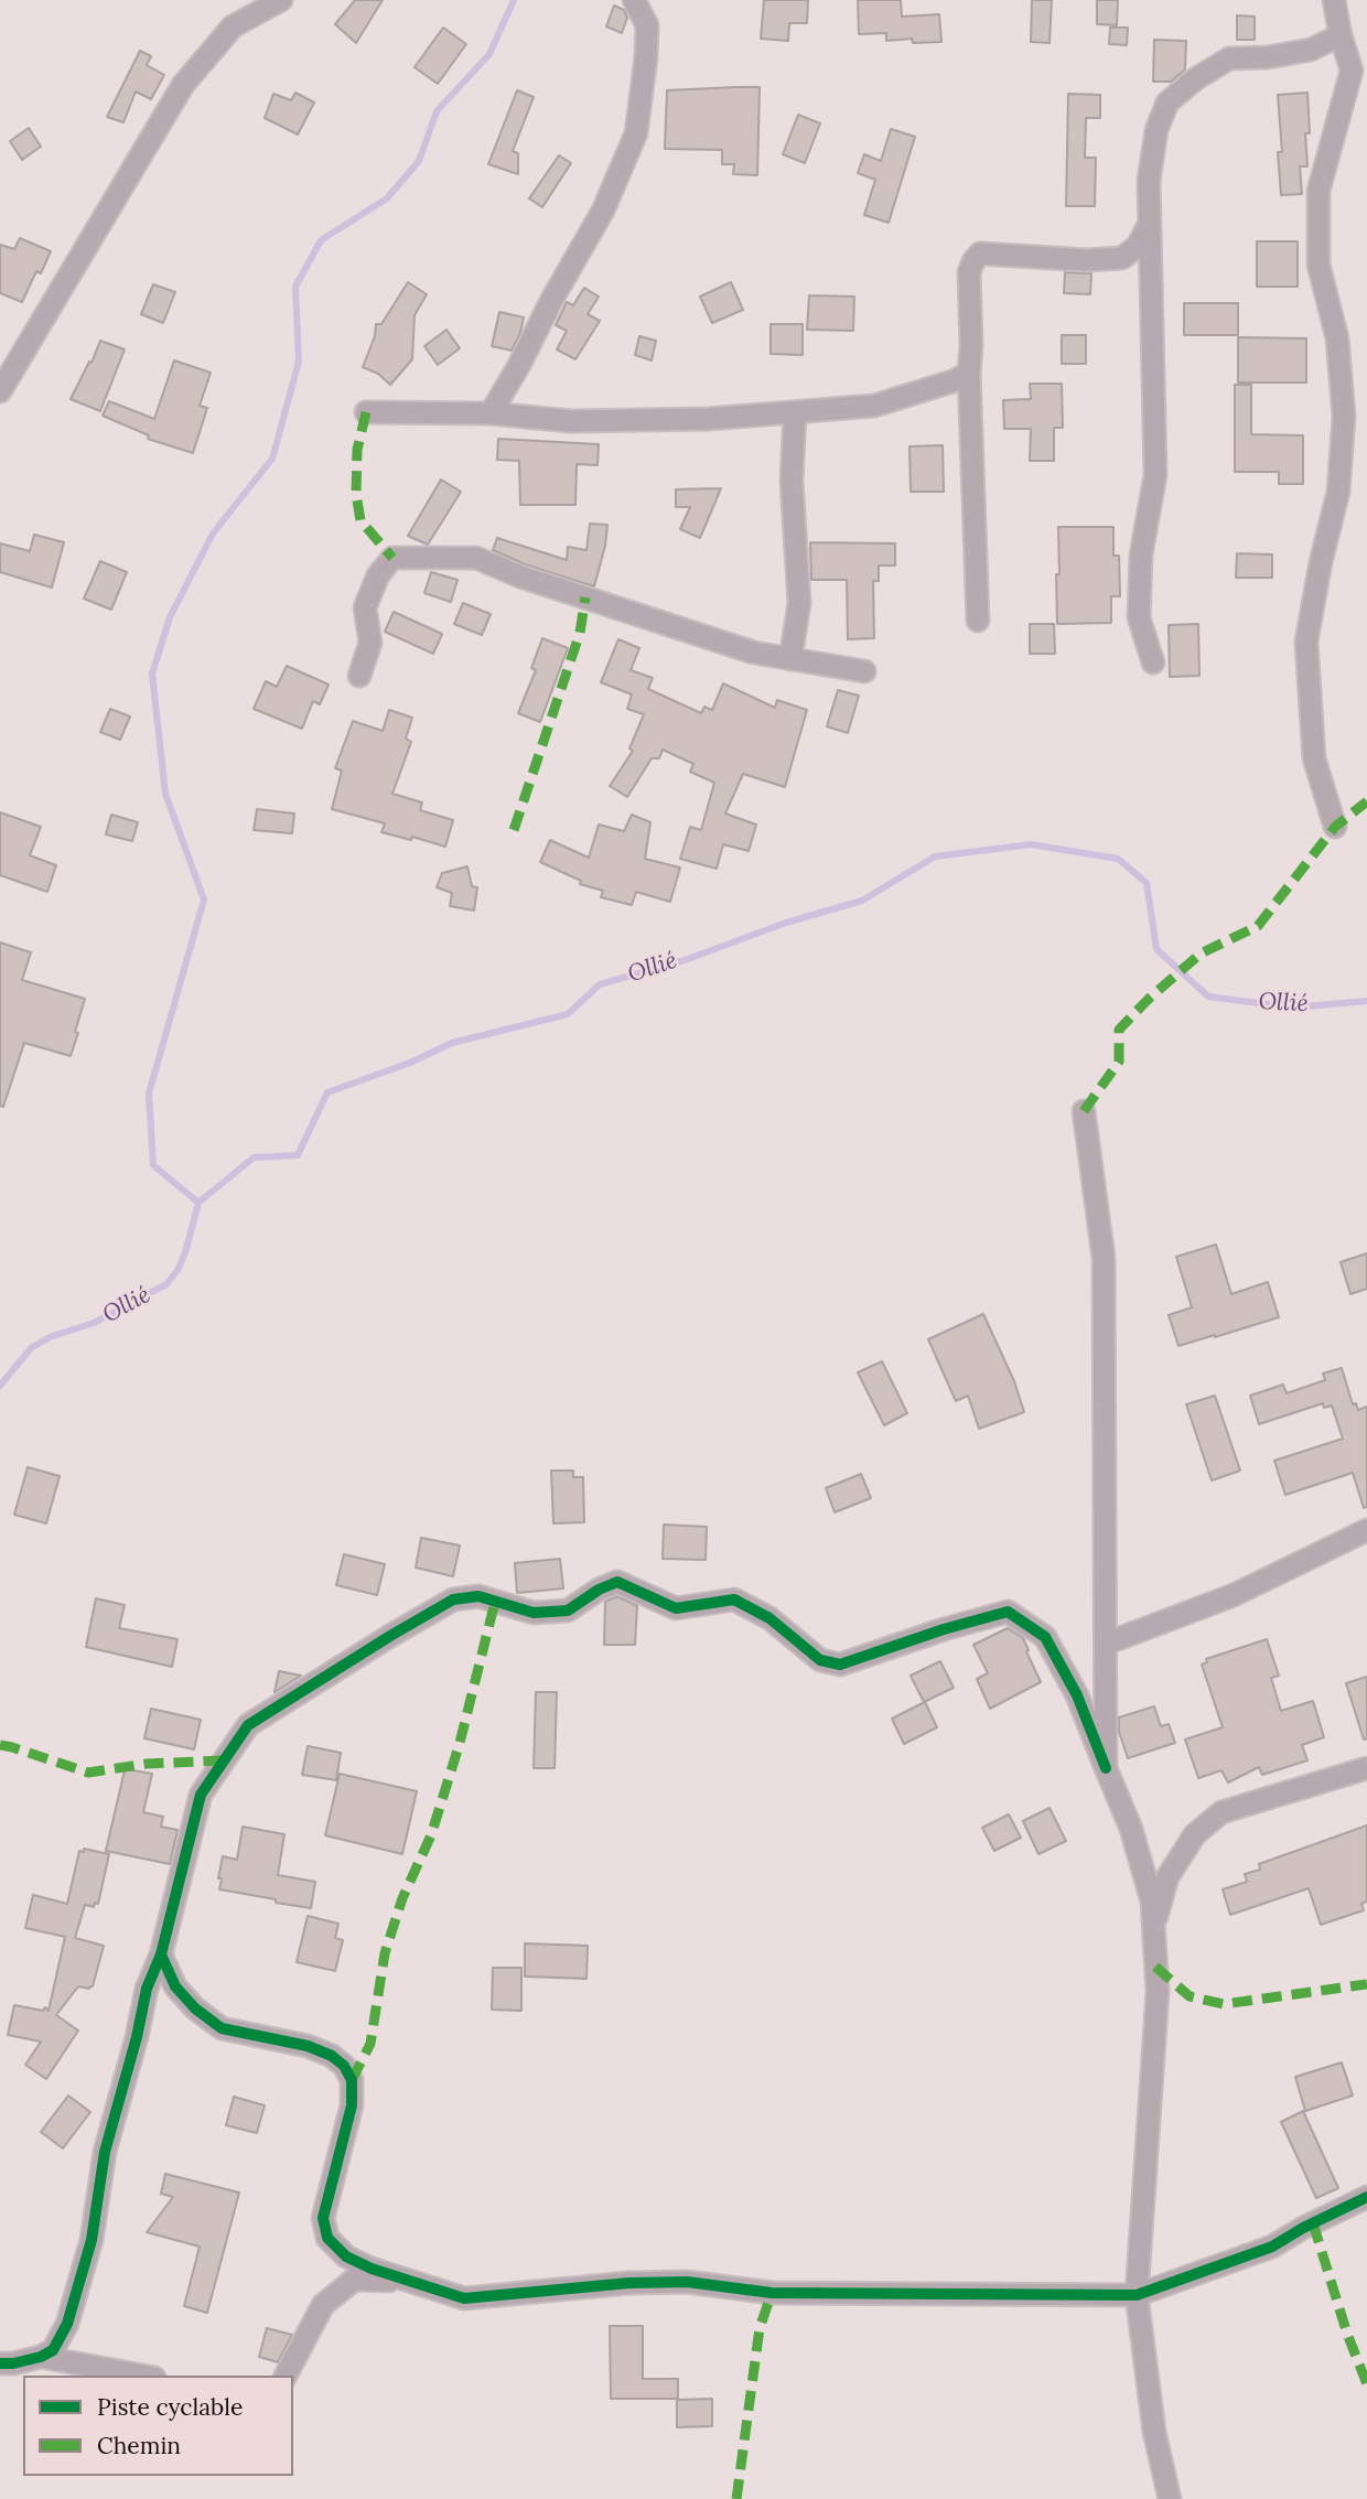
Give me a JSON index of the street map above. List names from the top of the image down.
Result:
{
  "water": ["Ollié"],
  "legend": ["Piste cyclable", "Chemin"]
}
